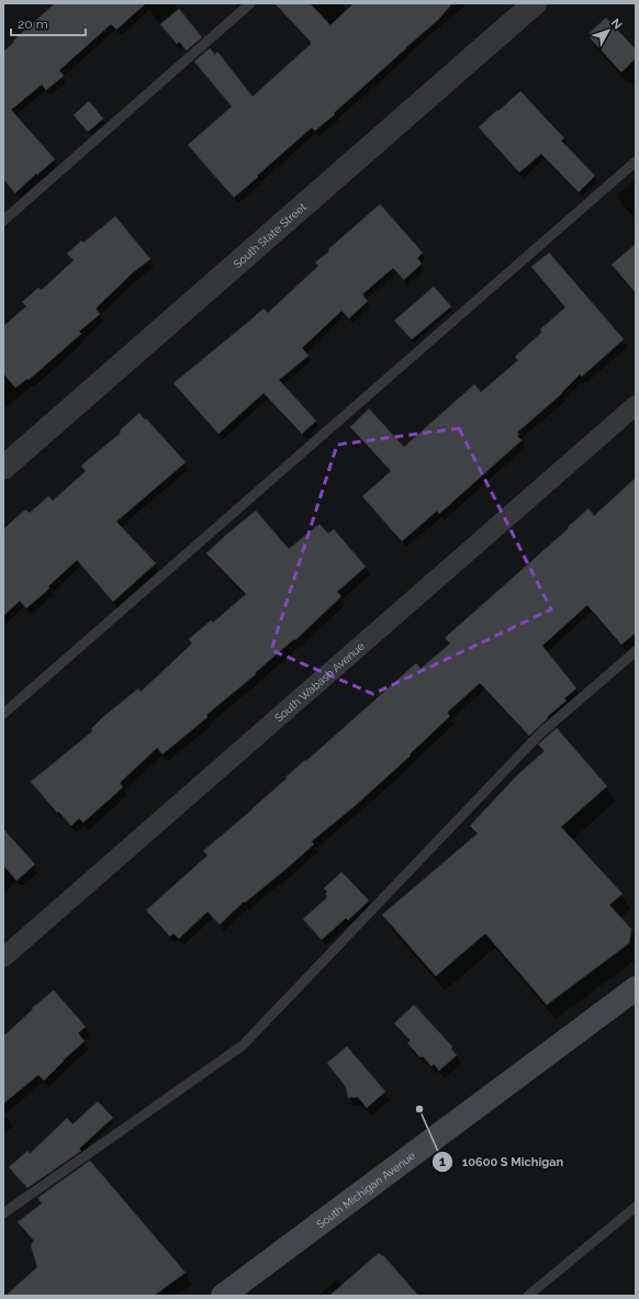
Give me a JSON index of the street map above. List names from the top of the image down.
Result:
{
  "streets": {
    "main road": ["South Michigan Avenue"],
    "street": ["South State Street", "South Wabash Avenue"]
  },
  "places": ["10600 S Michigan"],
  "scale_bar": "20 m",
  "north": "top right"
}
